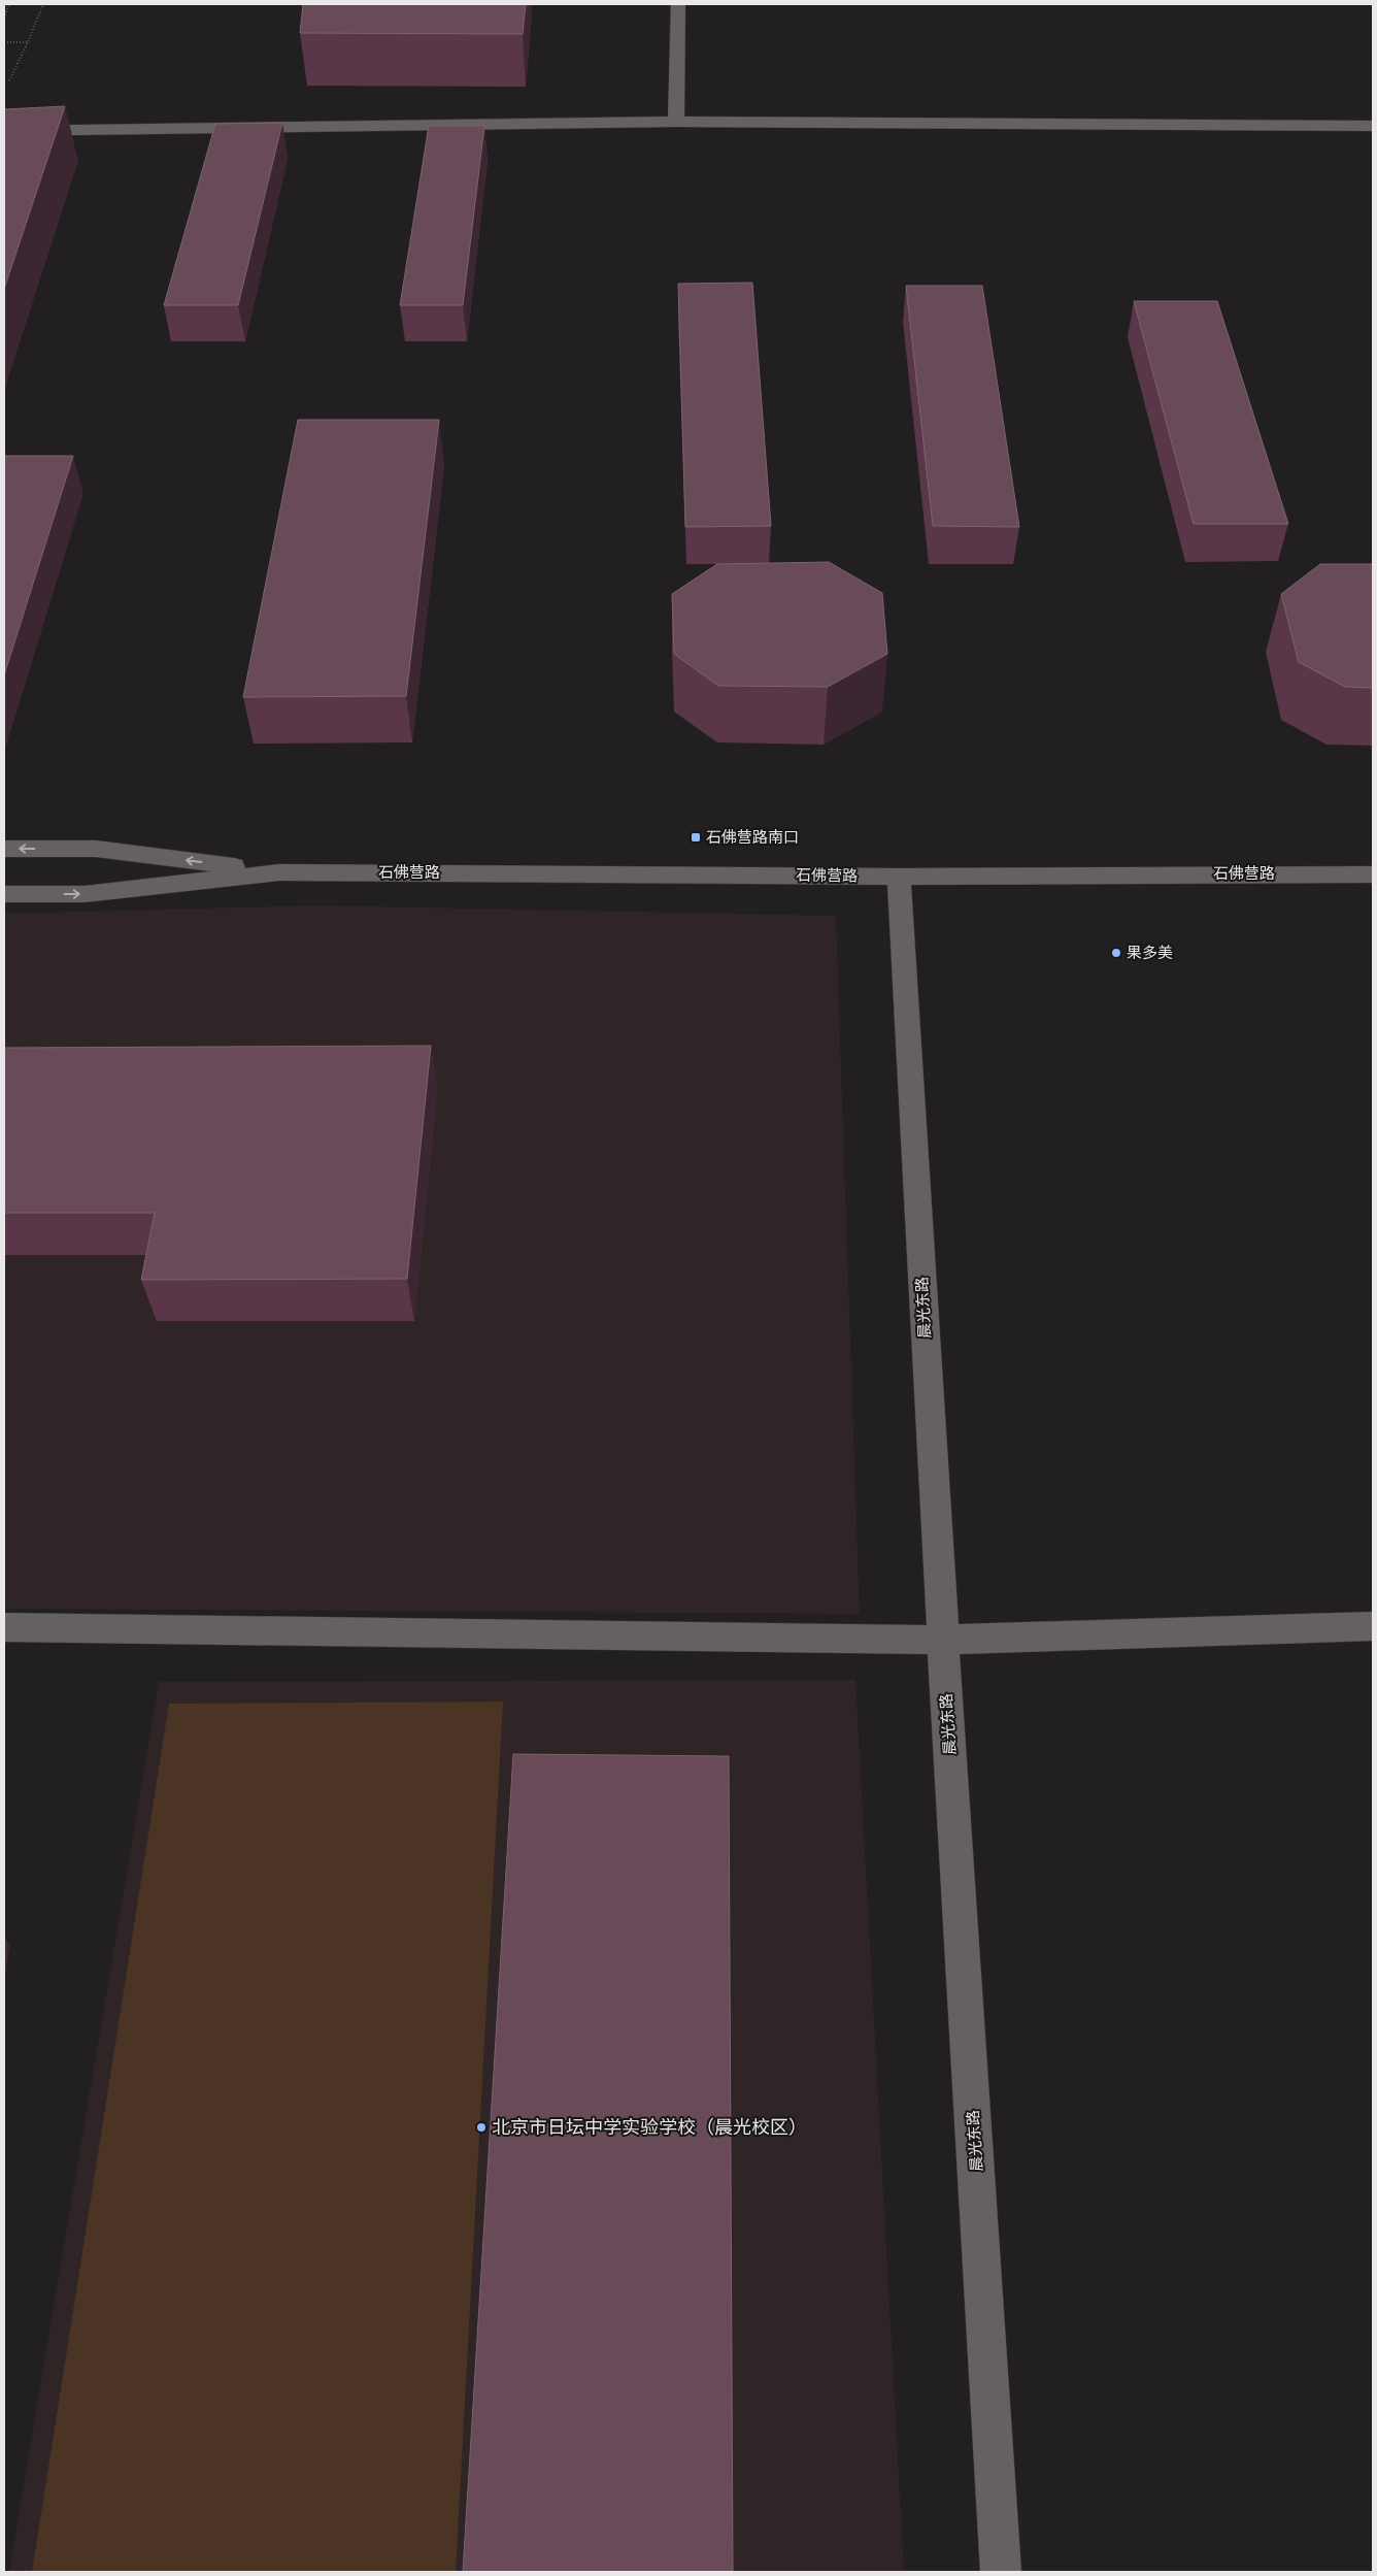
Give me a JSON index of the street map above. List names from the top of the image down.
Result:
{
  "streets": {
    "street": ["石佛营路", "晨光东路"]
  },
  "crossings": [
    ["石佛营路", "晨光东路"]
  ],
  "places": {
    "transit": ["石佛营路南口"],
    "other": ["果多美", "北京市日坛中学实验学校（晨光校区）"]
  }
}
